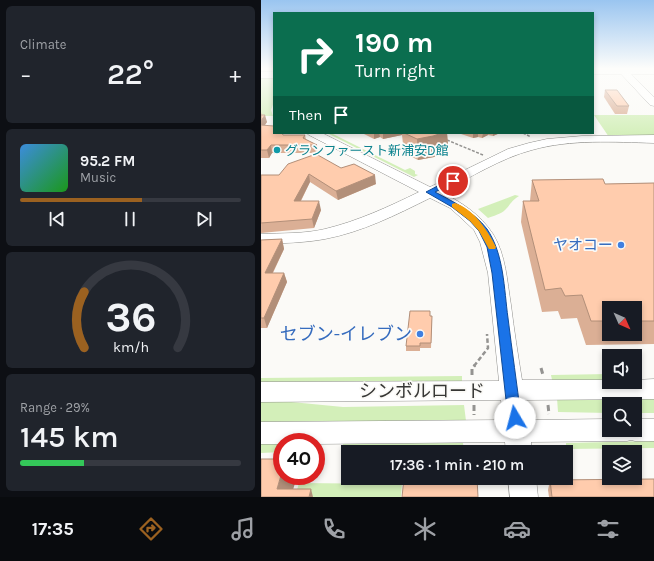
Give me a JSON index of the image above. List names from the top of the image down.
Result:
{
  "streets": {
    "street": ["シンボルロード"]
  },
  "places": ["グランファースト新浦安D館", "ヤオコー", "セブン-イレブン"],
  "north": "bottom right",
  "page": {
    "tile": [
      "Climate",
      ["Range · 29%", "145 km"]
    ],
    "turn": ["190 m", "Turn right"],
    "heat": ["−", "22°", "+"],
    "then": "Then",
    "song": ["95.2 FM", "Music"],
    "limit": "40",
    "trip": "17:36 · 1 min · 210 m",
    "tabs": "17:35",
    "gauge": ["36", "km/h"]
  }
}
